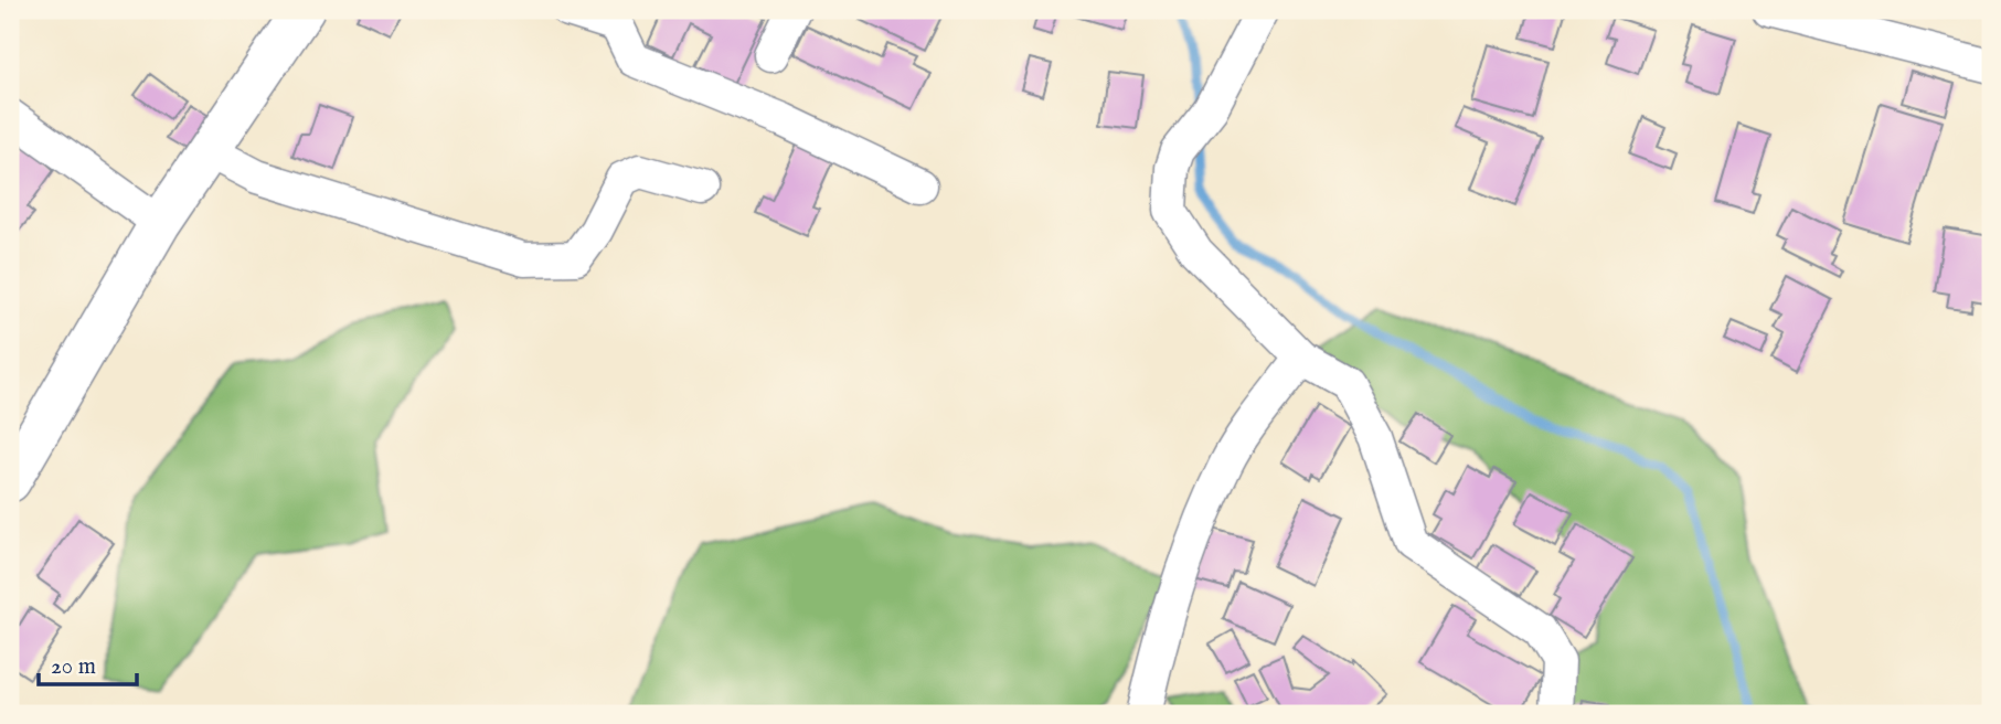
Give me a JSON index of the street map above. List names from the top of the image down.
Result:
{
  "scale_bar": "20 m"
}
